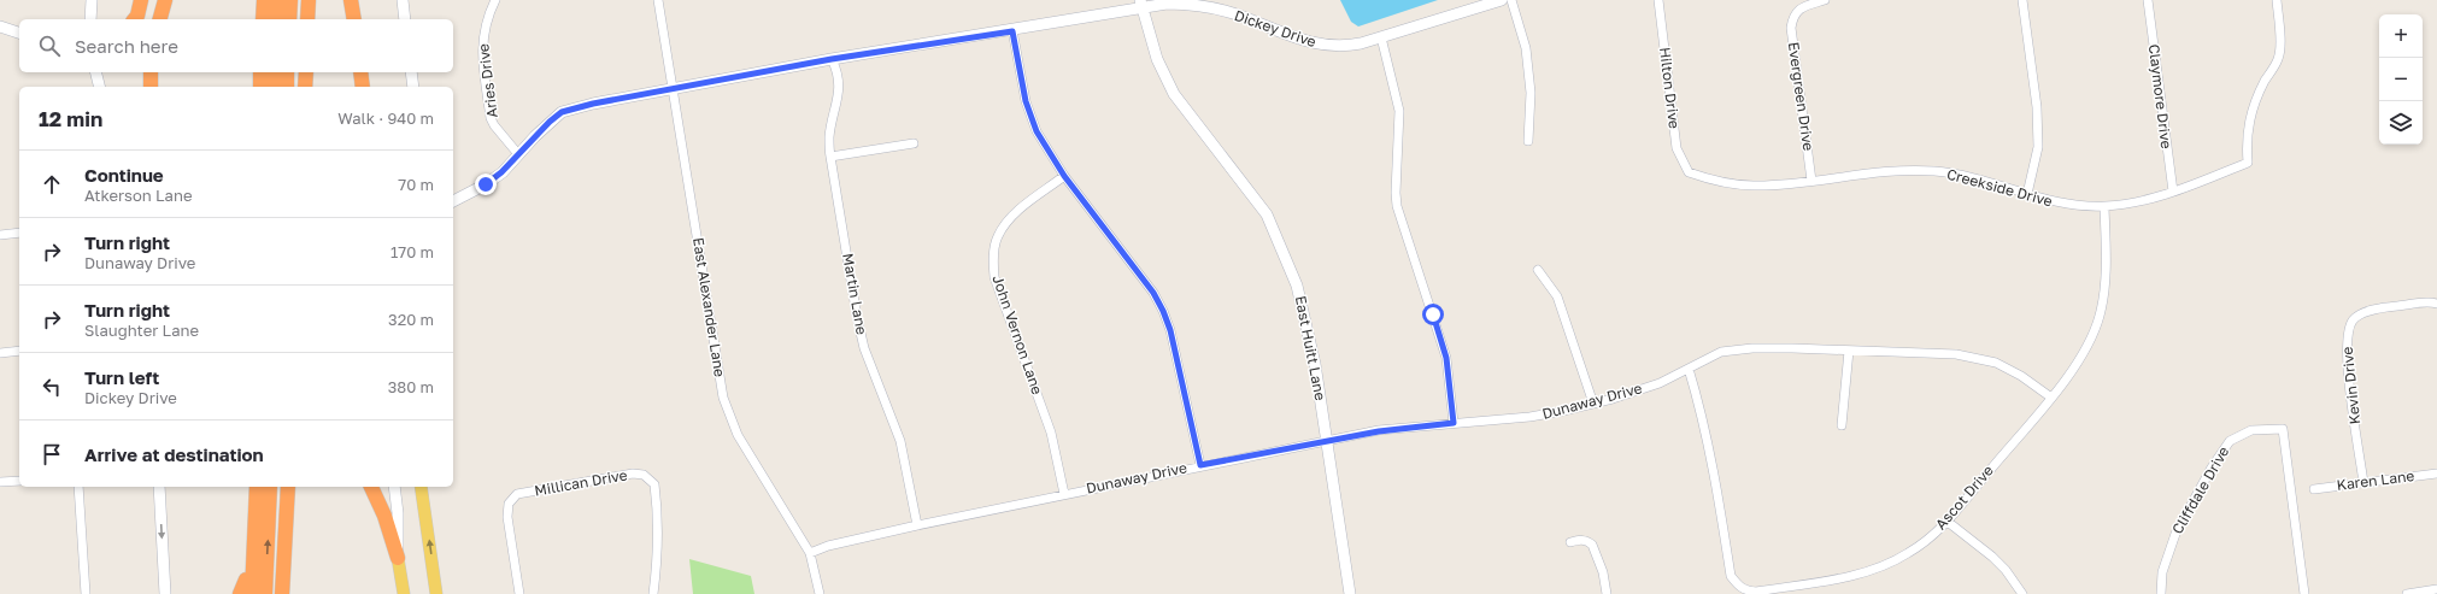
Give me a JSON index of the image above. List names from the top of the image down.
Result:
{
  "streets": {
    "street": [
      "Dickey Drive",
      "Aries Drive",
      "Hilton Drive",
      "Evergreen Drive",
      "Claymore Drive",
      "Creekside Drive",
      "Martin Lane",
      "East Alexander Lane",
      "John Vernon Lane",
      "East Huitt Lane",
      "Kevin Drive",
      "Dunaway Drive",
      "Karen Lane",
      "Millican Drive",
      "Cliffdale Drive",
      "Ascot Drive"
    ]
  },
  "crossings": [
    ["Dickey Drive", "Aries Drive"],
    ["Dickey Drive", "Martin Lane"],
    ["Dickey Drive", "East Alexander Lane"],
    ["Dickey Drive", "East Huitt Lane"],
    ["Hilton Drive", "Creekside Drive"],
    ["Evergreen Drive", "Creekside Drive"],
    ["Claymore Drive", "Creekside Drive"],
    ["Creekside Drive", "Ascot Drive"],
    ["Martin Lane", "Dunaway Drive"],
    ["East Alexander Lane", "Dunaway Drive"],
    ["John Vernon Lane", "Dunaway Drive"],
    ["East Huitt Lane", "Dunaway Drive"],
    ["Kevin Drive", "Karen Lane"],
    ["Dunaway Drive", "Ascot Drive"]
  ],
  "page": {
    "map_buttons": ["+", "−"],
    "search": "Search here",
    "heading": ["12 min", "Walk · 940 m"],
    "list": [
      ["Continue", "Atkerson Lane", "70 m"],
      ["Turn right", "Dunaway Drive", "170 m"],
      ["Turn right", "Slaughter Lane", "320 m"],
      ["Turn left", "Dickey Drive", "380 m"],
      "Arrive at destination"
    ]
  }
}
